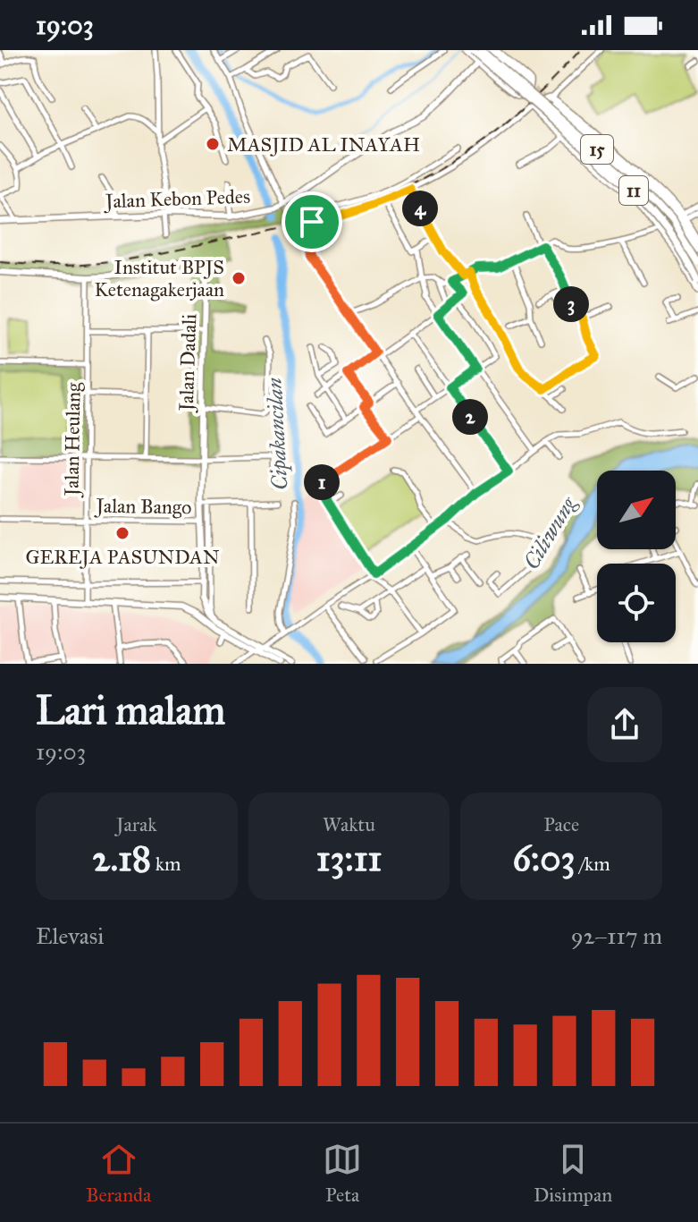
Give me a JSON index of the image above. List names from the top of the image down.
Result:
{
  "streets": {
    "highway": ["15", "11"],
    "main road": ["Jalan Kebon Pedes", "Jalan Dadali"],
    "street": ["Jalan Heulang", "Jalan Bango"]
  },
  "crossings": [
    ["15", "11"],
    ["15", "Jalan Kebon Pedes"],
    ["Jalan Dadali", "Jalan Heulang"],
    ["Jalan Dadali", "Jalan Bango"],
    ["Jalan Heulang", "Jalan Bango"]
  ],
  "water": ["Cipakancilan", "Ciliwung"],
  "places": ["MASJID AL INAYAH", "Institut BPJS Ketenagakerjaan", "GEREJA PASUNDAN"],
  "north": "top right",
  "page": {
    "status": "19:03",
    "pins": [
      "4",
      "3",
      "2",
      "1"
    ],
    "heading": ["Lari malam", "19:03"],
    "stats": [
      ["Jarak", "2.18 km"],
      ["Waktu", "13:11"],
      ["Pace", "6:03 /km"]
    ],
    "chart": ["Elevasi", "92–117 m"],
    "tabs": ["Beranda", "Peta", "Disimpan"]
  }
}
